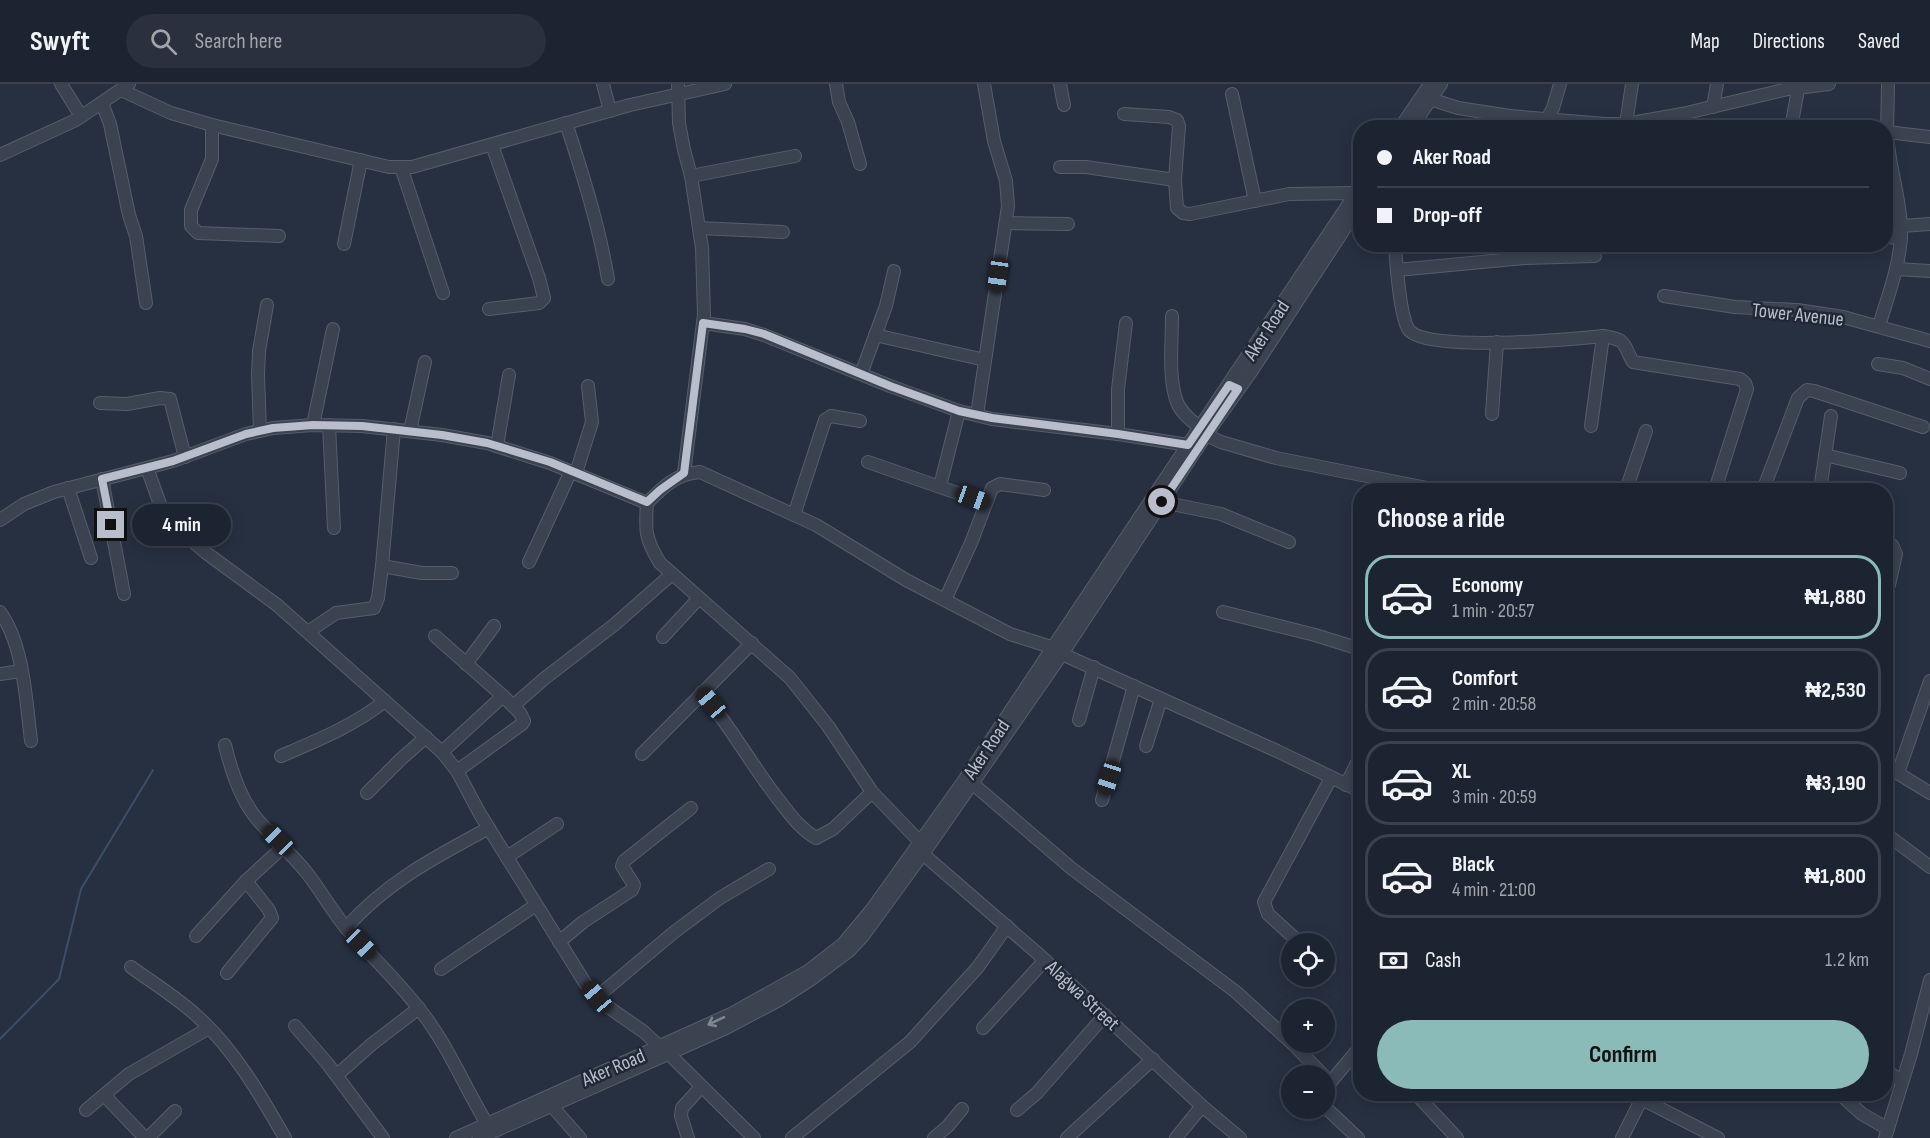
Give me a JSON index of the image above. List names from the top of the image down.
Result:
{
  "streets": {
    "street": ["Tower Avenue", "Aker Road", "Alagwa Street"]
  },
  "crossings": [
    ["Aker Road", "Alagwa Street"]
  ],
  "page": {
    "header": "Swyft",
    "search": "Search here",
    "nav": ["Map", "Directions", "Saved"],
    "banner": ["Aker Road", "Drop-off"],
    "heading": "Choose a ride",
    "bubble": "4 min",
    "list": [
      {
        "name": "Economy",
        "note": "1 min · 20:57",
        "value": "₦1,880"
      },
      {
        "name": "Comfort",
        "note": "2 min · 20:58",
        "value": "₦2,530"
      },
      {
        "name": "XL",
        "note": "3 min · 20:59",
        "value": "₦3,190"
      },
      {
        "name": "Black",
        "note": "4 min · 21:00",
        "value": "₦1,800"
      }
    ],
    "pay": ["Cash", "1.2 km"],
    "map_buttons": ["+", "−"],
    "buttons": "Confirm"
  }
}
